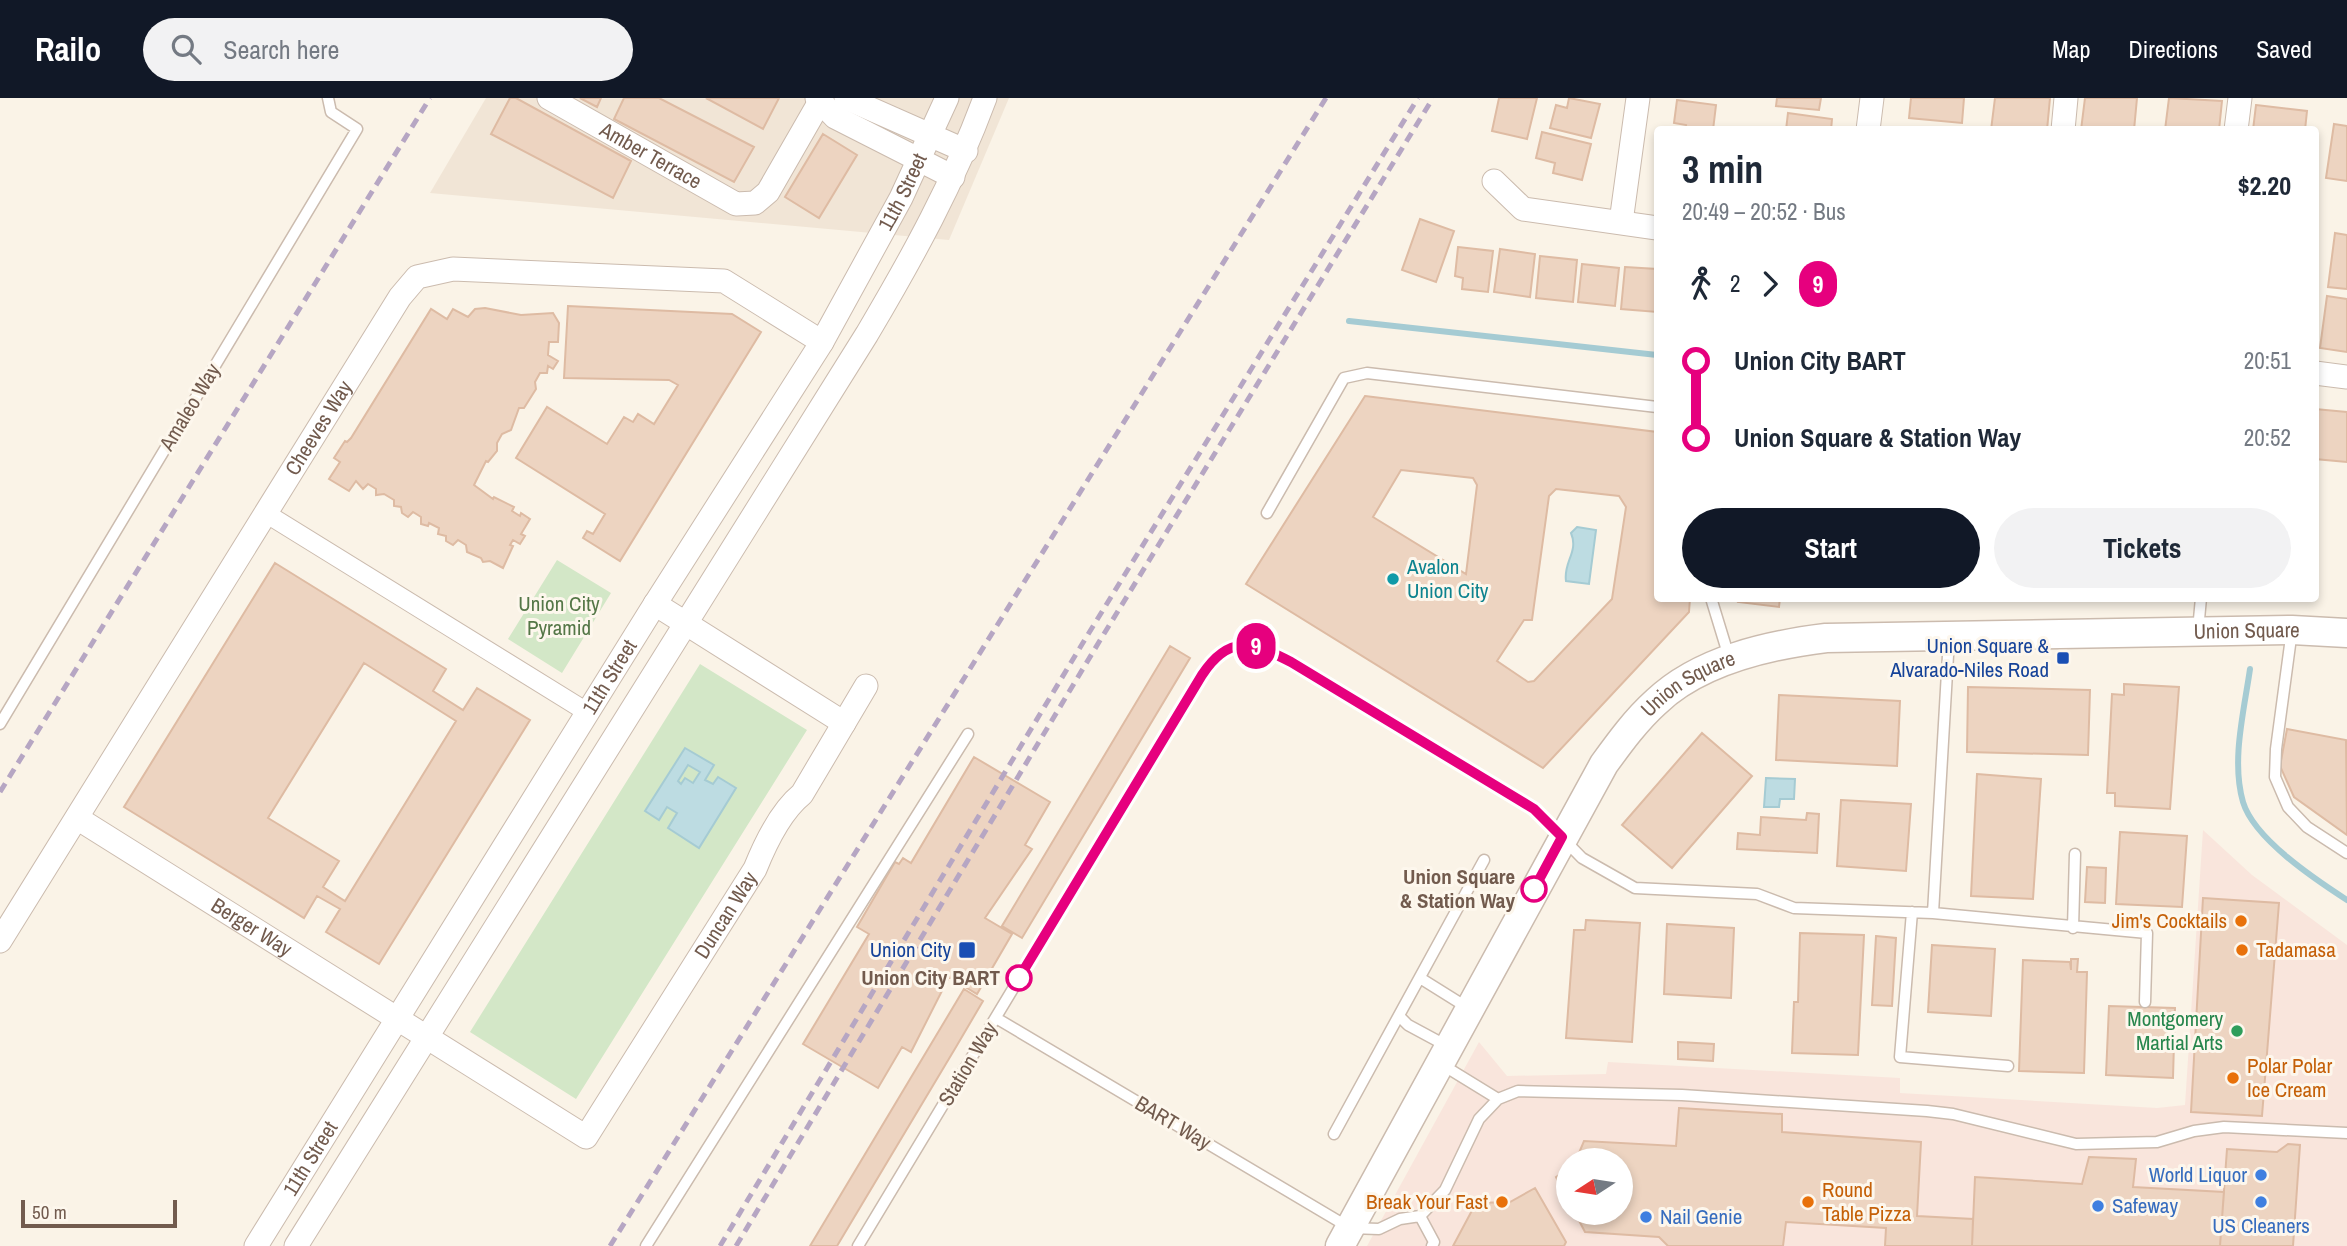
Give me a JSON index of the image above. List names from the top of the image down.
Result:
{
  "streets": {
    "street": [
      "Amber Terrace",
      "11th Street",
      "Cheeves Way",
      "Union Square",
      "Duncan Way",
      "Berger Way"
    ],
    "lane": ["Amaleo Way", "Station Way", "BART Way"]
  },
  "crossings": [
    ["11th Street", "Cheeves Way"],
    ["11th Street", "Duncan Way"],
    ["11th Street", "Berger Way"],
    ["Cheeves Way", "Berger Way"],
    ["Union Square", "Station Way"],
    ["Union Square", "BART Way"],
    ["Duncan Way", "Berger Way"],
    ["Station Way", "BART Way"]
  ],
  "parks": ["Union City Pyramid"],
  "places": {
    "other": [
      "Avalon Union City",
      "Union Square & Station Way",
      "Jim's Cocktails",
      "Tadamasa",
      "Union City BART",
      "Montgomery Martial Arts",
      "Polar Polar Ice Cream",
      "World Liquor",
      "Break Your Fast",
      "Round Table Pizza",
      "US Cleaners",
      "Safeway",
      "Nail Genie"
    ],
    "transit": ["Union Square & Alvarado-Niles Road", "Union City"]
  },
  "lines": ["bus line 9"],
  "scale_bar": "50 m",
  "north": "left",
  "page": {
    "header": "Railo",
    "search": "Search here",
    "nav": ["Map", "Directions", "Saved"],
    "on_map": "9",
    "heading": ["3 min", "20:49 – 20:52 · Bus", "$2.20"],
    "legs": ["2", "9"],
    "list": [
      {
        "name": "Union City BART",
        "value": "20:51"
      },
      {
        "name": "Union Square & Station Way",
        "value": "20:52"
      }
    ],
    "buttons": ["Start", "Tickets"],
    "scale": "50 m"
  }
}
